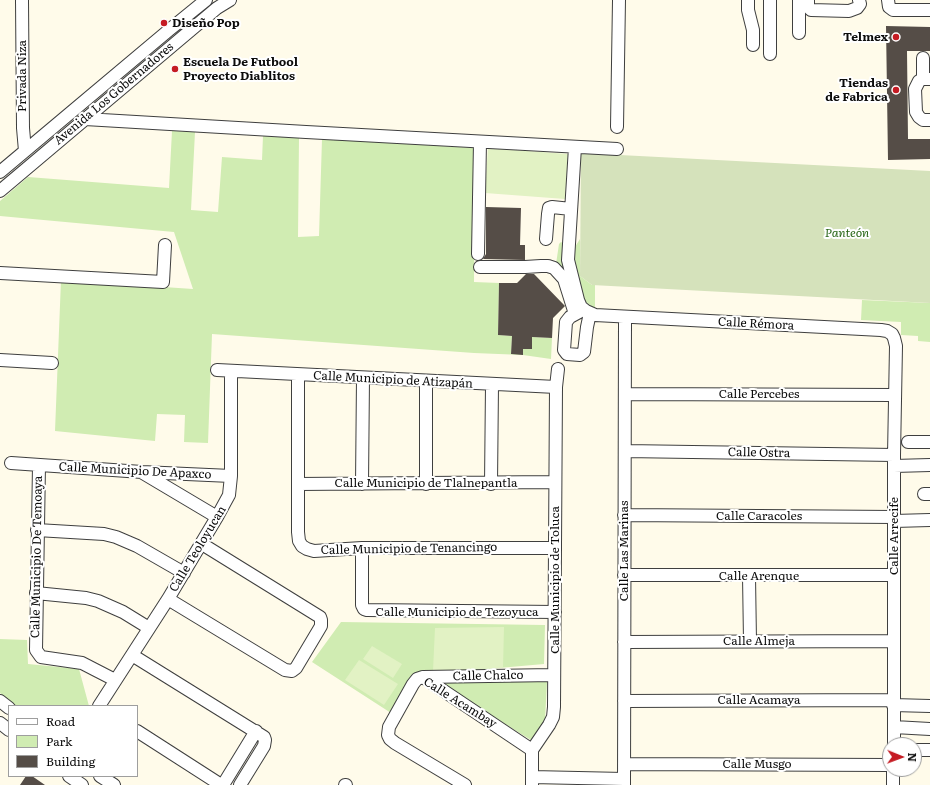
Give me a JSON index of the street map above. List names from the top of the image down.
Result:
{
  "streets": {
    "street": [
      "Privada Niza",
      "Avenida Los Gobernadores",
      "Calle Rémora",
      "Calle Municipio de Atizapán",
      "Calle Percebes",
      "Calle Ostra",
      "Calle Municipio De Apaxco",
      "Calle Municipio de Tlalnepantla",
      "Calle Caracoles",
      "Calle Arrecife",
      "Calle Teoloyucan",
      "Calle Municipio de Tenancingo",
      "Calle Las Marinas",
      "Calle Municipio De Temoaya",
      "Calle Arenque",
      "Calle Municipio de Toluca",
      "Calle Municipio de Tezoyuca",
      "Calle Almeja",
      "Calle Chalco",
      "Calle Acamaya",
      "Calle Acambay",
      "Calle Musgo"
    ]
  },
  "crossings": [
    ["Privada Niza", "Avenida Los Gobernadores"],
    ["Calle Rémora", "Calle Arrecife"],
    ["Calle Rémora", "Calle Las Marinas"],
    ["Calle Municipio de Atizapán", "Calle Teoloyucan"],
    ["Calle Municipio de Atizapán", "Calle Municipio de Toluca"],
    ["Calle Percebes", "Calle Arrecife"],
    ["Calle Percebes", "Calle Las Marinas"],
    ["Calle Ostra", "Calle Arrecife"],
    ["Calle Ostra", "Calle Las Marinas"],
    ["Calle Municipio De Apaxco", "Calle Teoloyucan"],
    ["Calle Municipio De Apaxco", "Calle Municipio De Temoaya"],
    ["Calle Municipio de Tlalnepantla", "Calle Municipio de Tenancingo"],
    ["Calle Municipio de Tlalnepantla", "Calle Municipio de Toluca"],
    ["Calle Caracoles", "Calle Arrecife"],
    ["Calle Caracoles", "Calle Las Marinas"],
    ["Calle Arrecife", "Calle Arenque"],
    ["Calle Arrecife", "Calle Almeja"],
    ["Calle Arrecife", "Calle Acamaya"],
    ["Calle Teoloyucan", "Calle Municipio De Temoaya"],
    ["Calle Municipio de Tenancingo", "Calle Municipio de Toluca"],
    ["Calle Municipio de Tenancingo", "Calle Municipio de Tezoyuca"],
    ["Calle Las Marinas", "Calle Arenque"],
    ["Calle Las Marinas", "Calle Almeja"],
    ["Calle Las Marinas", "Calle Acamaya"],
    ["Calle Las Marinas", "Calle Musgo"],
    ["Calle Municipio de Toluca", "Calle Municipio de Tezoyuca"],
    ["Calle Municipio de Toluca", "Calle Chalco"],
    ["Calle Municipio de Toluca", "Calle Acambay"],
    ["Calle Chalco", "Calle Acambay"]
  ],
  "parks": ["Panteón"],
  "places": [
    "Diseño Pop",
    "Telmex",
    "Escuela De Futbool Proyecto Diablitos",
    "Tiendas de Fabrica"
  ],
  "legend": ["Road", "Park", "Building"],
  "north": "right"
}
